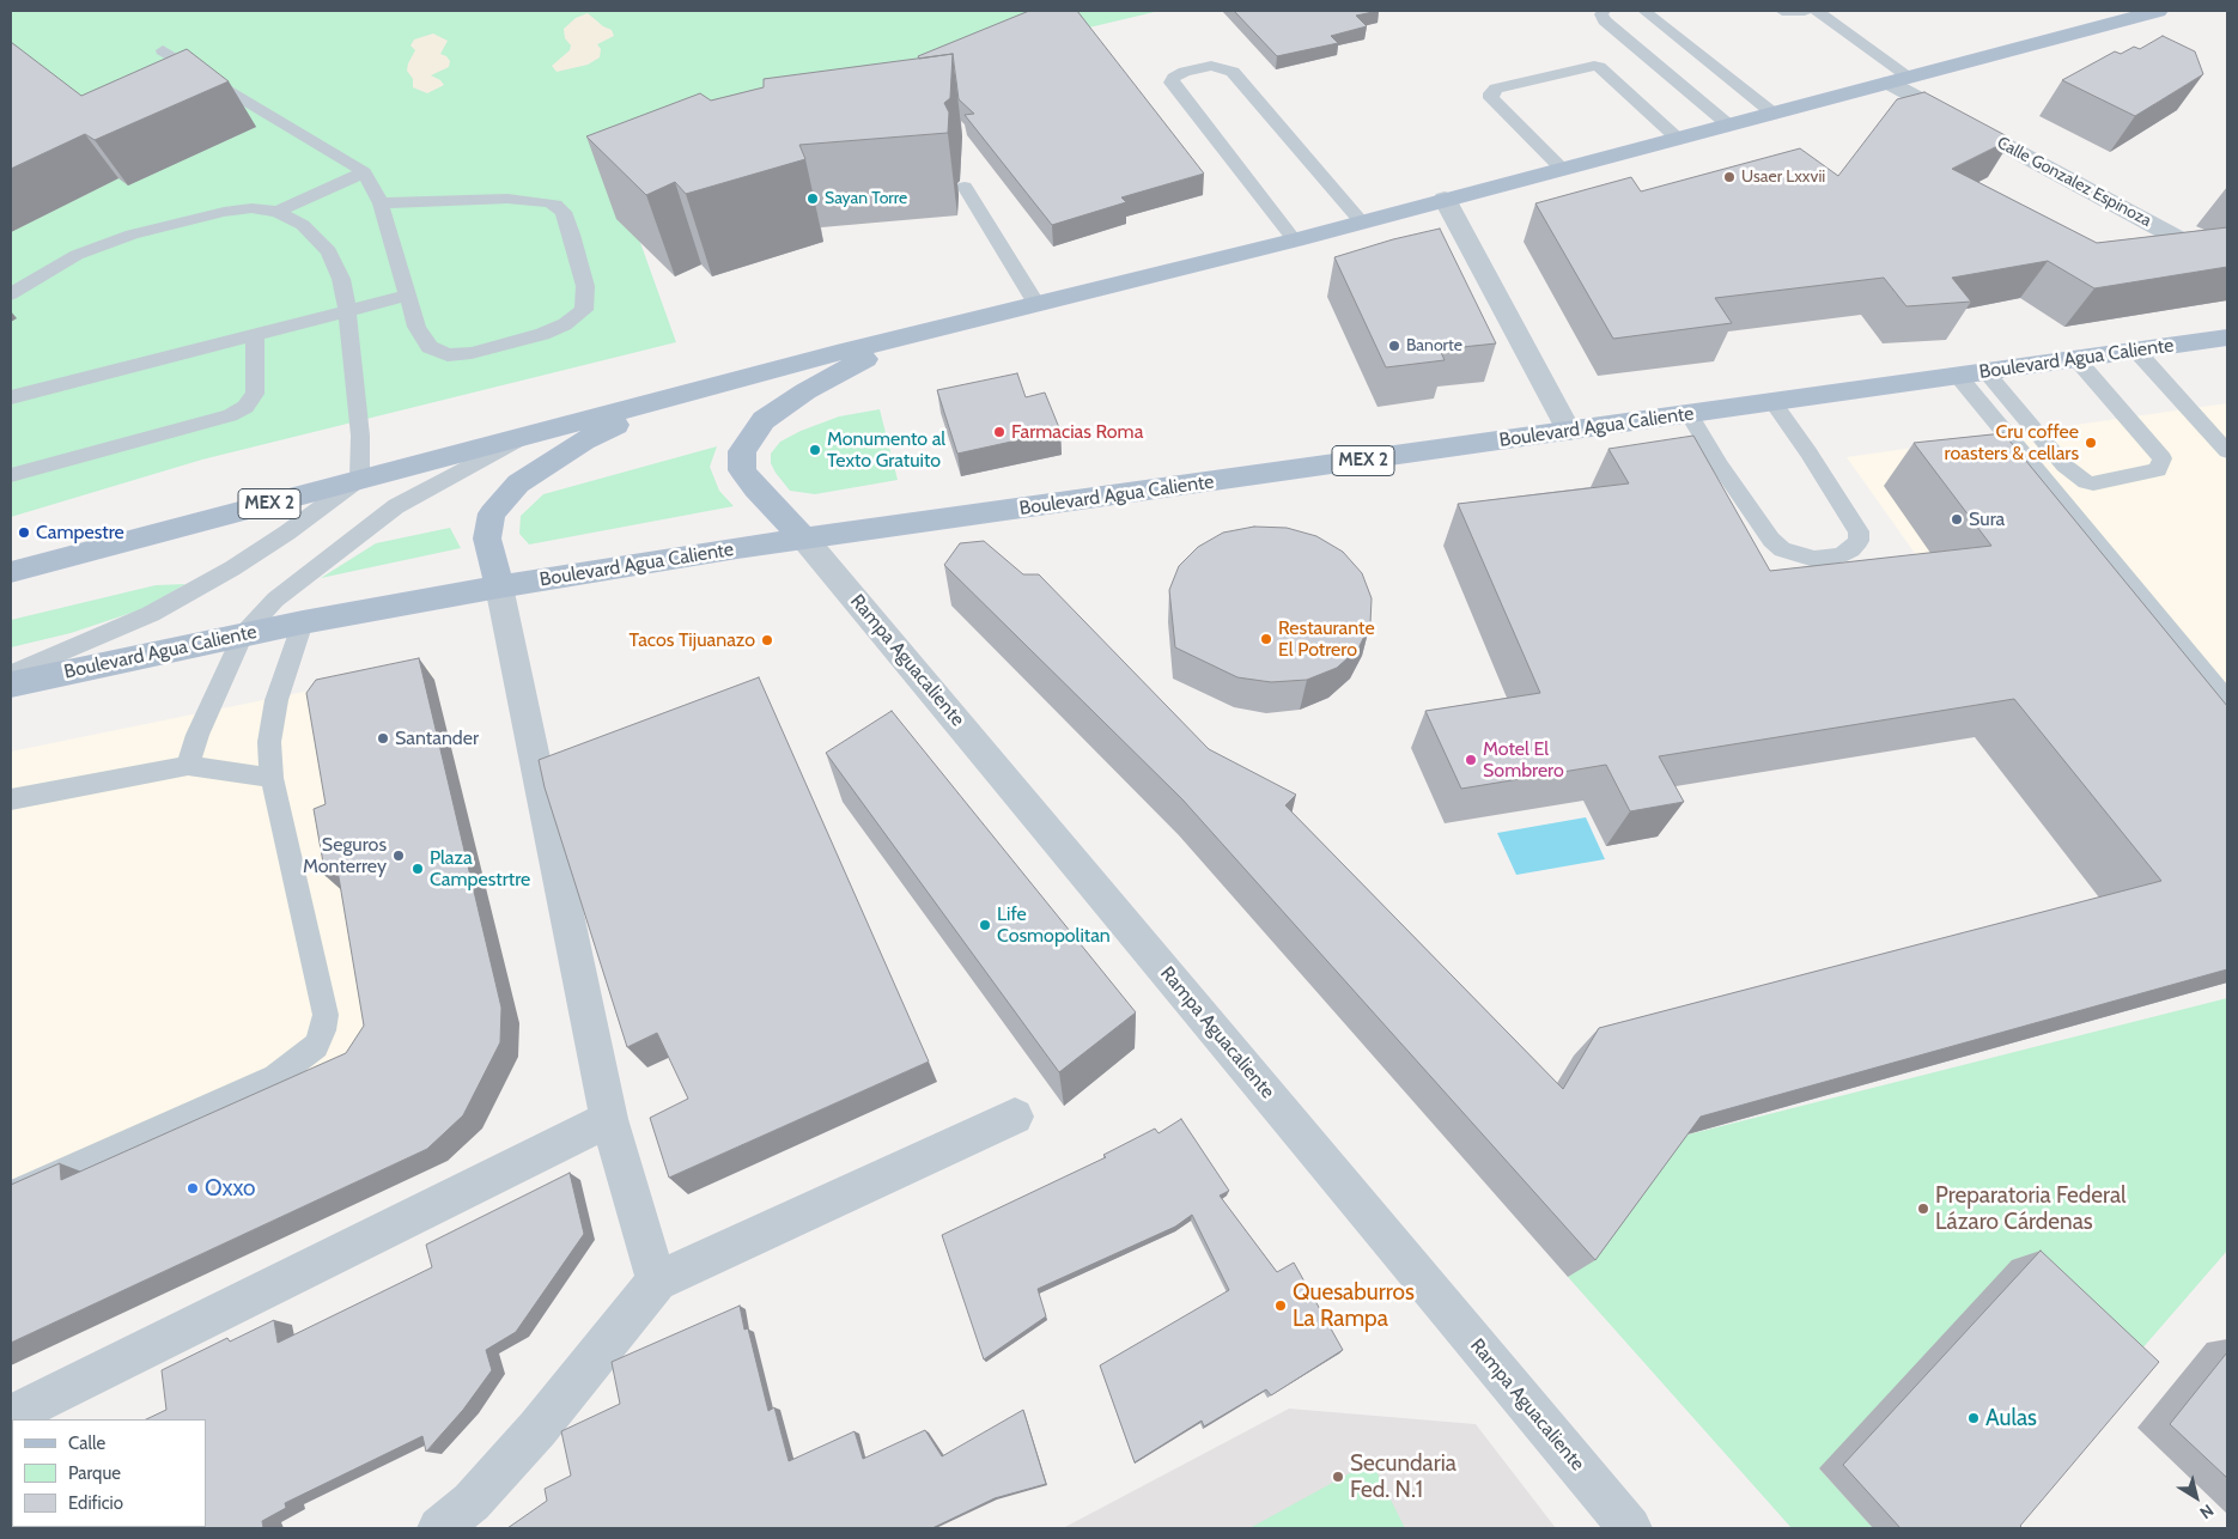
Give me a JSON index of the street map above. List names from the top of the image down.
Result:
{
  "streets": {
    "main road": ["Boulevard Agua Caliente", "MEX 2"],
    "street": ["Calle Gonzalez Espinoza", "Rampa Aguacaliente"]
  },
  "crossings": [
    ["Calle Gonzalez Espinoza", "MEX 2"],
    ["Boulevard Agua Caliente", "Rampa Aguacaliente"]
  ],
  "places": [
    "Usaer Lxxvii",
    "Sayan Torre",
    "Banorte",
    "Farmacias Roma",
    "Cru coffee roasters & cellars",
    "Monumento al Texto Gratuito",
    "Sura",
    "Campestre",
    "Restaurante El Potrero",
    "Tacos Tijuanazo",
    "Santander",
    "Motel El Sombrero",
    "Seguros Monterrey",
    "Plaza Campestrtre",
    "Life Cosmopolitan",
    "Oxxo",
    "Preparatoria Federal Lázaro Cárdenas",
    "Quesaburros La Rampa",
    "Aulas",
    "Secundaria Fed. N.1"
  ],
  "legend": ["Calle", "Parque", "Edificio"],
  "north": "bottom right"
}
